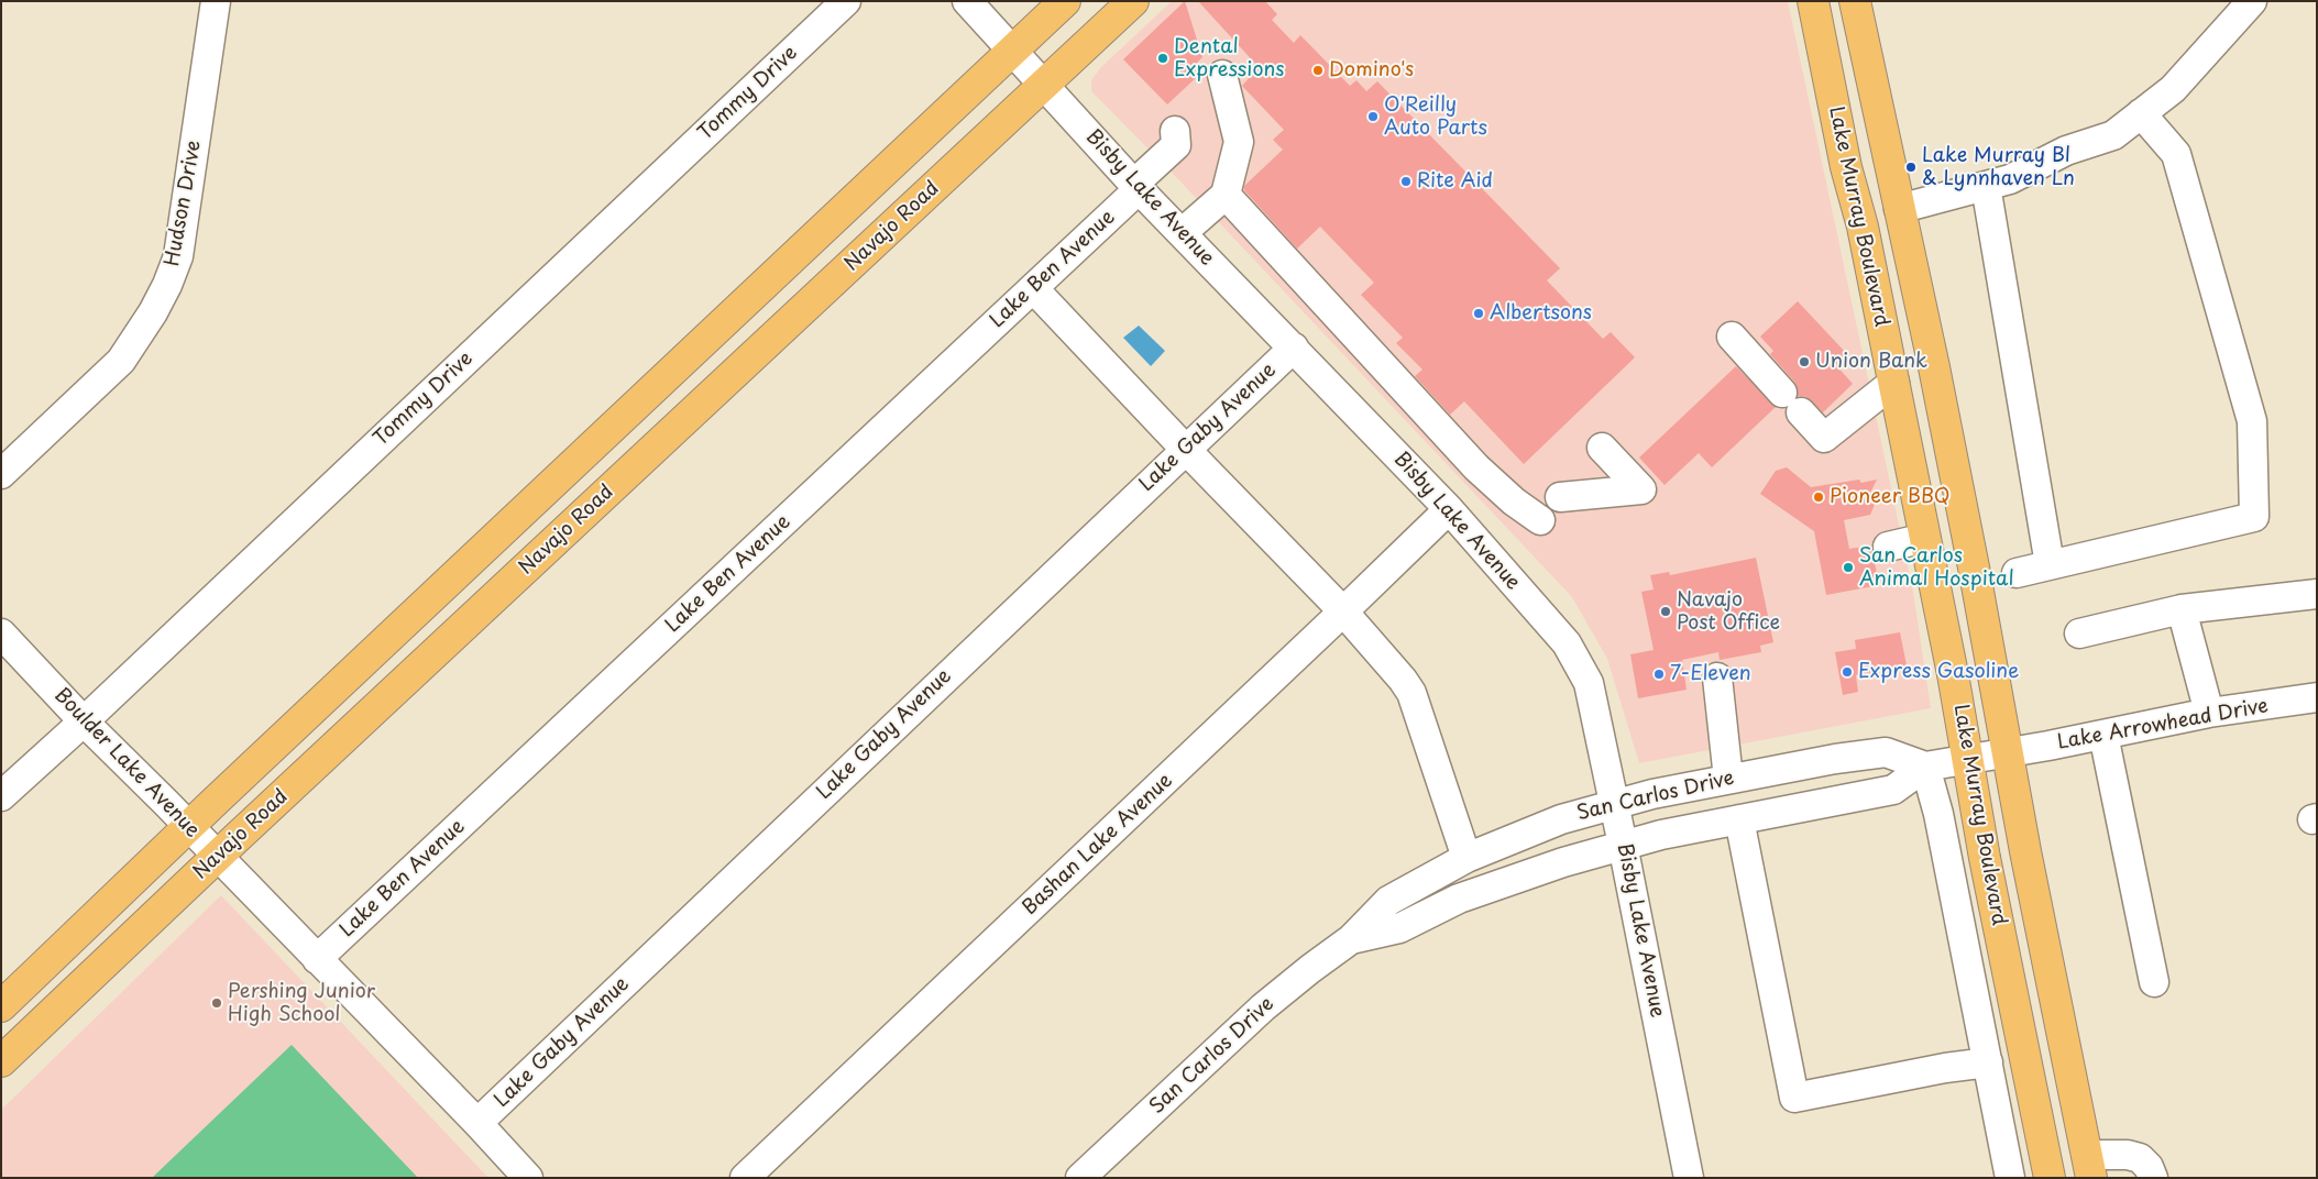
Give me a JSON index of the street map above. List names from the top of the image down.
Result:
{
  "streets": {
    "main road": ["Lake Murray Boulevard", "Navajo Road"],
    "street": [
      "Tommy Drive",
      "Bisby Lake Avenue",
      "Hudson Drive",
      "Lake Ben Avenue",
      "Lake Gaby Avenue",
      "Lake Arrowhead Drive",
      "Boulder Lake Avenue",
      "San Carlos Drive",
      "Bashan Lake Avenue"
    ]
  },
  "crossings": [
    ["Tommy Drive", "Boulder Lake Avenue"],
    ["Bisby Lake Avenue", "Navajo Road"],
    ["Bisby Lake Avenue", "Lake Ben Avenue"],
    ["Bisby Lake Avenue", "Lake Gaby Avenue"],
    ["Bisby Lake Avenue", "San Carlos Drive"],
    ["Bisby Lake Avenue", "Bashan Lake Avenue"],
    ["Lake Murray Boulevard", "Lake Arrowhead Drive"],
    ["Lake Murray Boulevard", "San Carlos Drive"],
    ["Navajo Road", "Boulder Lake Avenue"],
    ["Lake Ben Avenue", "Boulder Lake Avenue"],
    ["Lake Gaby Avenue", "Boulder Lake Avenue"],
    ["Lake Arrowhead Drive", "San Carlos Drive"]
  ],
  "places": [
    "Dental Expressions",
    "Domino's",
    "O'Reilly Auto Parts",
    "Lake Murray Bl & Lynnhaven Ln",
    "Rite Aid",
    "Albertsons",
    "Union Bank",
    "Pioneer BBQ",
    "San Carlos Animal Hospital",
    "Navajo Post Office",
    "Express Gasoline",
    "7-Eleven",
    "Pershing Junior High School"
  ]
}
